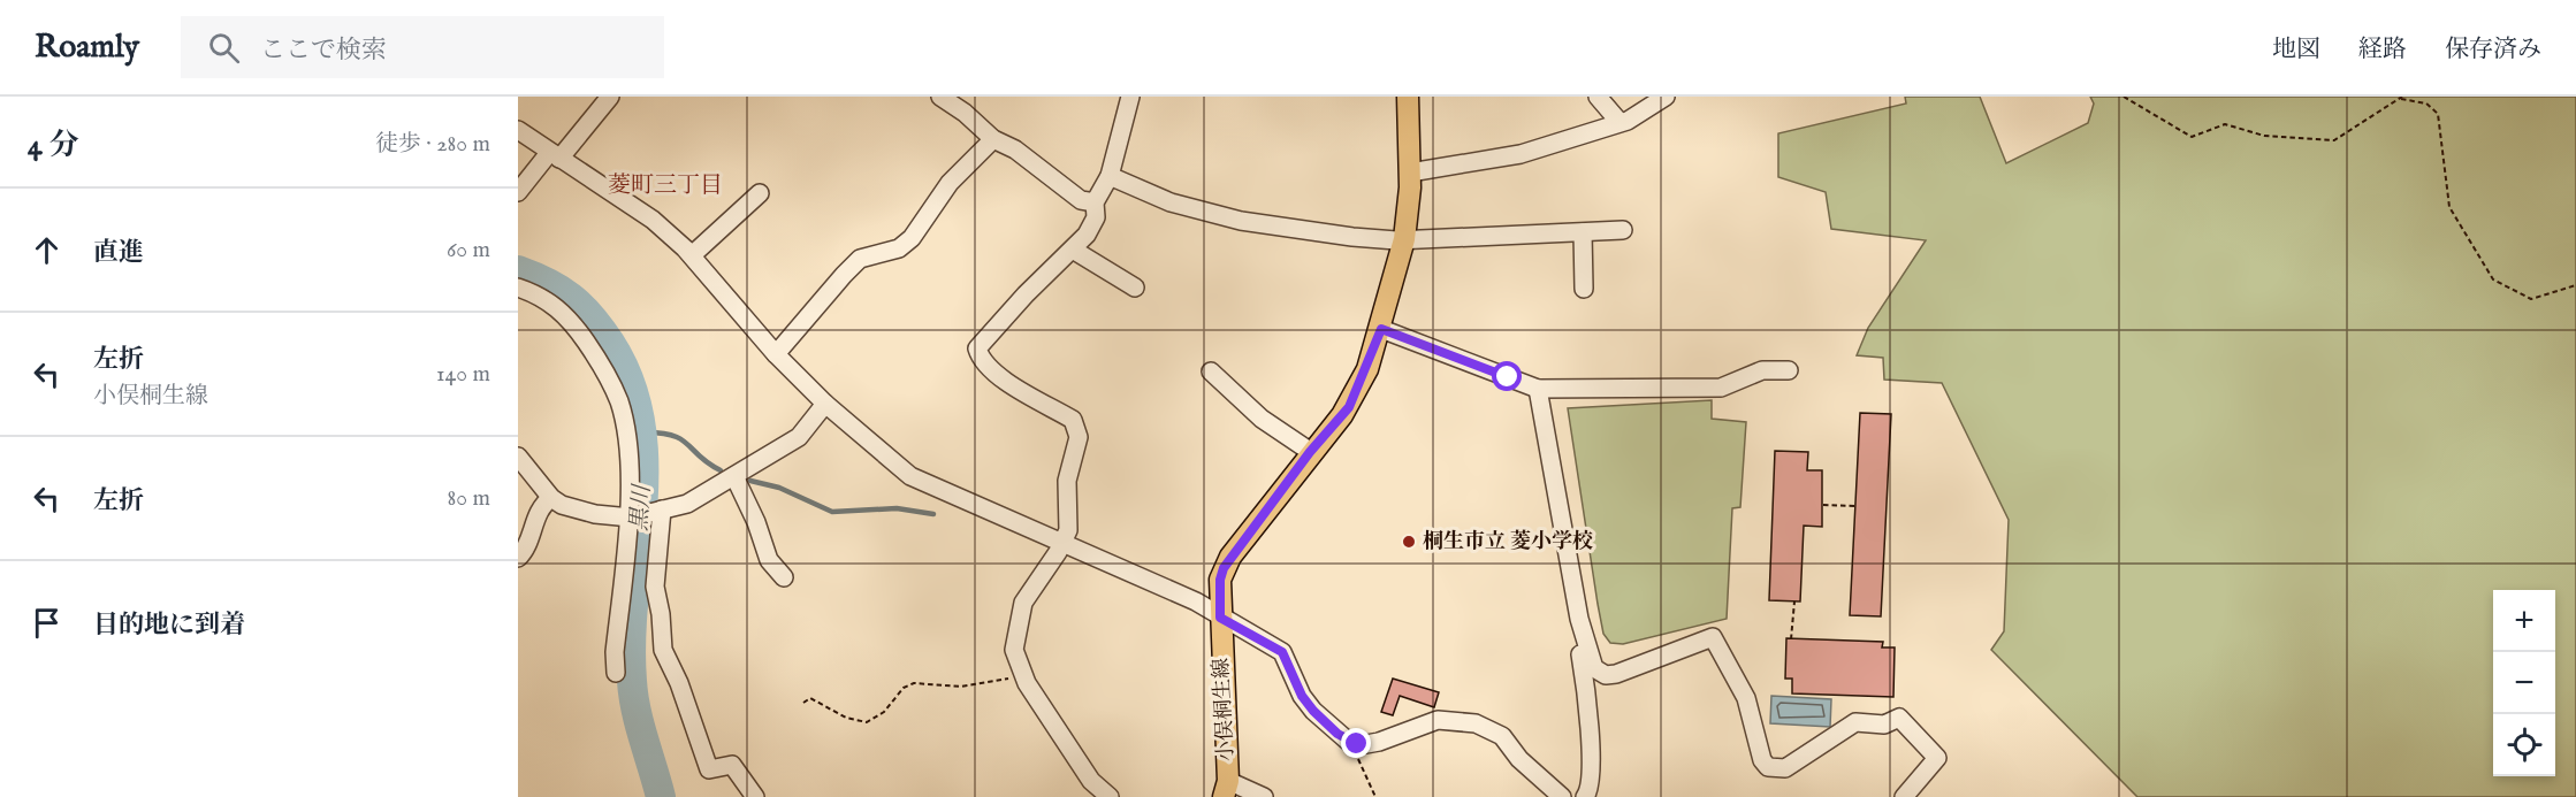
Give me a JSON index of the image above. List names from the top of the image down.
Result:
{
  "streets": {
    "main road": ["小俣桐生線"]
  },
  "districts": ["菱町三丁目"],
  "water": ["黒川"],
  "places": ["桐生市立 菱小学校"],
  "page": {
    "header": "Roamly",
    "search": "ここで検索",
    "nav": ["地図", "経路", "保存済み"],
    "heading": ["4 分", "徒歩 · 280 m"],
    "list": [
      ["直進", "60 m"],
      ["左折", "小俣桐生線", "140 m"],
      ["左折", "80 m"],
      "目的地に到着"
    ],
    "map_buttons": ["+", "−"]
  }
}
